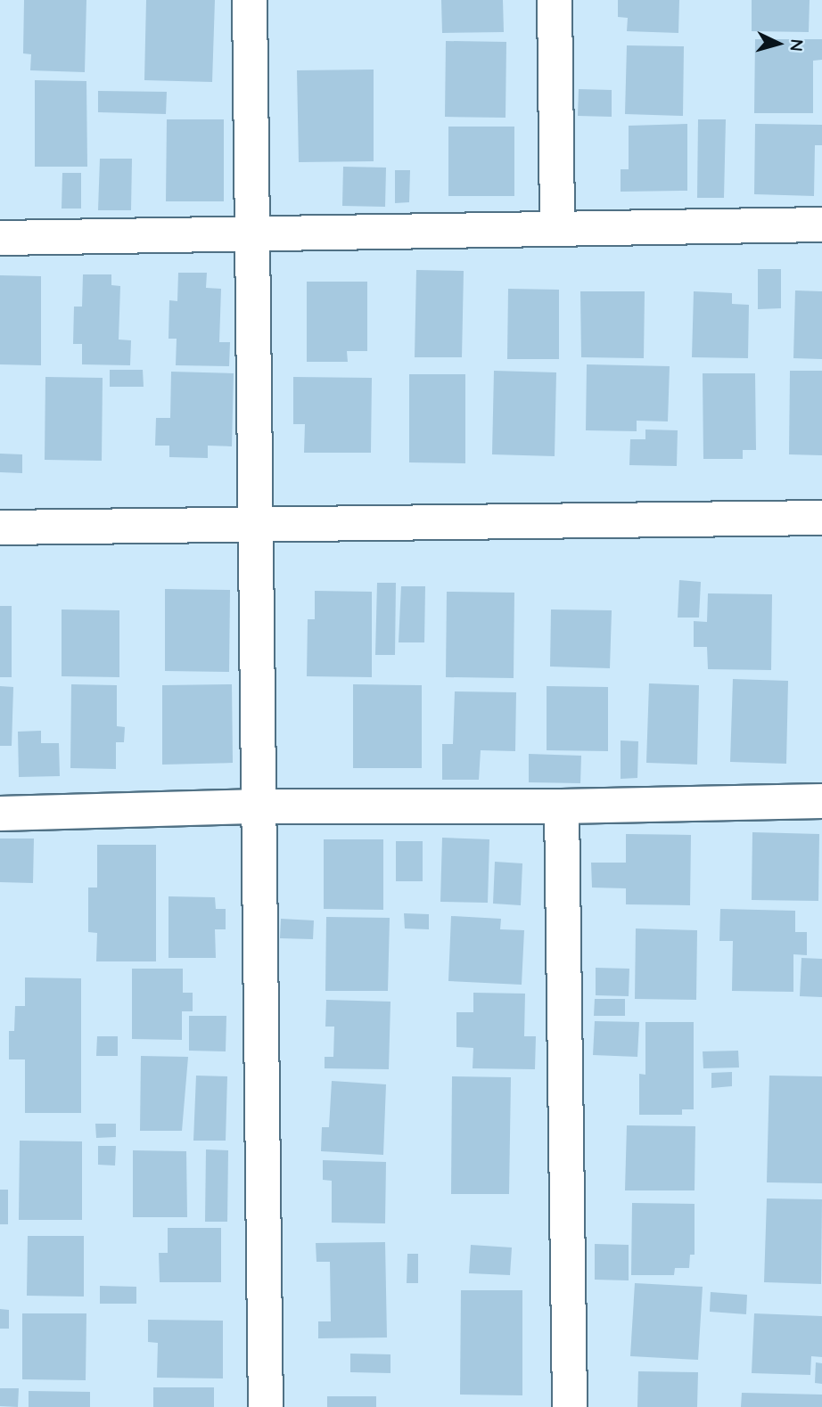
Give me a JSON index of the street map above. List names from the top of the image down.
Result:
{
  "north": "right"
}
